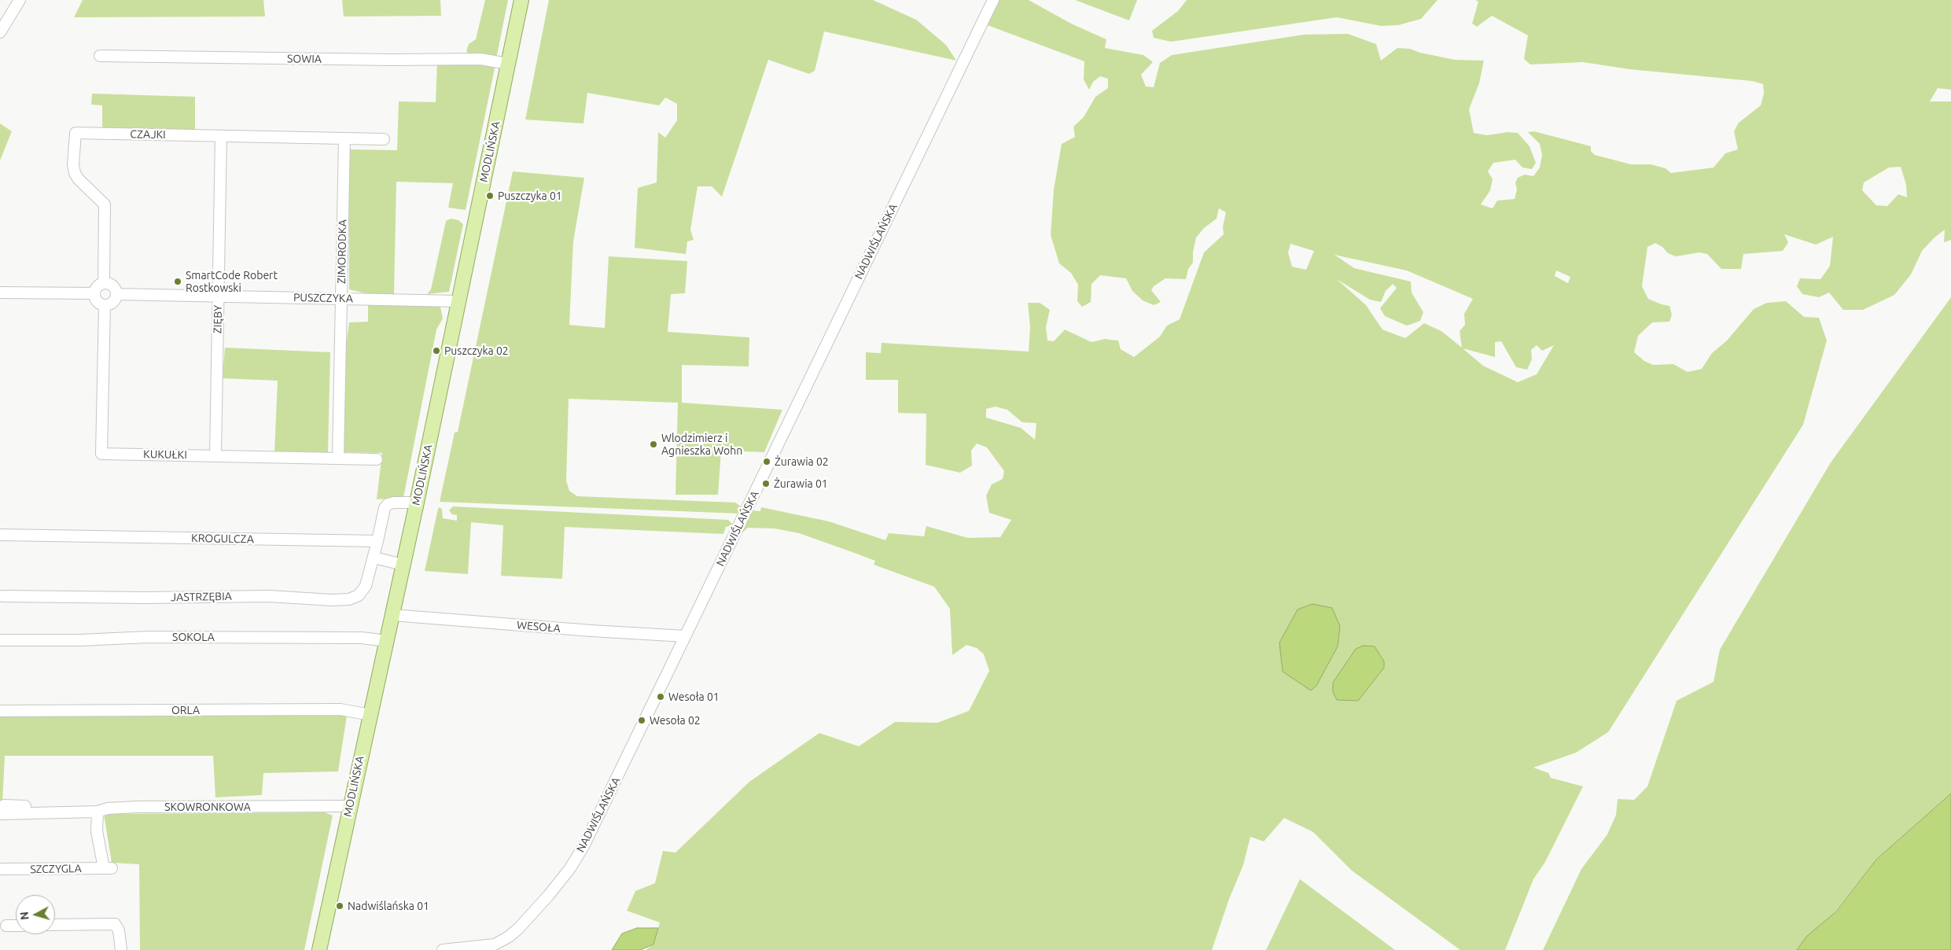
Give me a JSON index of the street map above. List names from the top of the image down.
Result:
{
  "streets": {
    "main road": ["MODLIŃSKA"],
    "street": [
      "SOWIA",
      "CZAJKI",
      "NADWIŚLAŃSKA",
      "ZIMORODKA",
      "PUSZCZYKA",
      "ZIĘBY",
      "KUKUŁKI",
      "KROGULCZA",
      "JASTRZĘBIA",
      "WESOŁA",
      "SOKOLA",
      "ORLA",
      "SKOWRONKOWA",
      "SZCZYGLA"
    ]
  },
  "crossings": [
    ["SOWIA", "MODLIŃSKA"],
    ["CZAJKI", "ZIMORODKA"],
    ["CZAJKI", "PUSZCZYKA"],
    ["CZAJKI", "ZIĘBY"],
    ["CZAJKI", "KUKUŁKI"],
    ["MODLIŃSKA", "PUSZCZYKA"],
    ["MODLIŃSKA", "WESOŁA"],
    ["MODLIŃSKA", "SOKOLA"],
    ["MODLIŃSKA", "ORLA"],
    ["MODLIŃSKA", "SKOWRONKOWA"],
    ["NADWIŚLAŃSKA", "WESOŁA"],
    ["ZIMORODKA", "PUSZCZYKA"],
    ["ZIMORODKA", "KUKUŁKI"],
    ["PUSZCZYKA", "ZIĘBY"],
    ["PUSZCZYKA", "KUKUŁKI"],
    ["ZIĘBY", "KUKUŁKI"],
    ["KROGULCZA", "JASTRZĘBIA"],
    ["SKOWRONKOWA", "SZCZYGLA"]
  ],
  "places": [
    "Puszczyka 01",
    "SmartCode Robert Rostkowski",
    "Puszczyka 02",
    "Wlodzimierz i Agnieszka Wohn",
    "Żurawia 02",
    "Żurawia 01",
    "Wesoła 01",
    "Wesoła 02",
    "Nadwiślańska 01"
  ],
  "north": "left"
}
